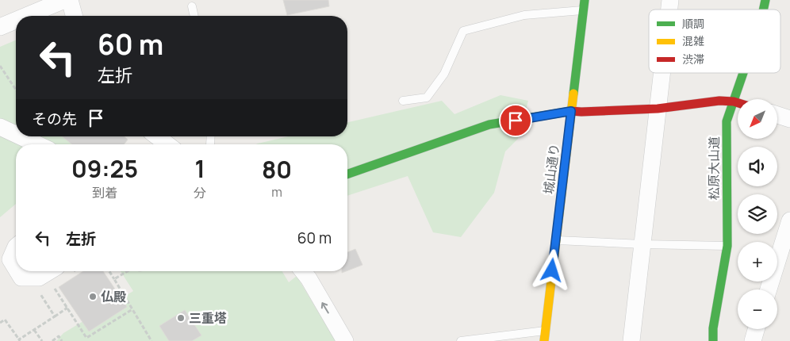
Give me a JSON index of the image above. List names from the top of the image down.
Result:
{
  "streets": {
    "street": ["松原大山道", "城山通り"]
  },
  "places": ["仏殿", "三重塔"],
  "legend": ["順調", "混雑", "渋滞"],
  "north": "bottom left",
  "page": {
    "turn": ["60 m", "左折"],
    "map_buttons": ["+", "−"],
    "then": "その先",
    "eta": [
      "09:25",
      "到着",
      "1",
      "分",
      "80",
      "m"
    ],
    "list": [
      {
        "name": "左折",
        "value": "60 m"
      }
    ]
  }
}
